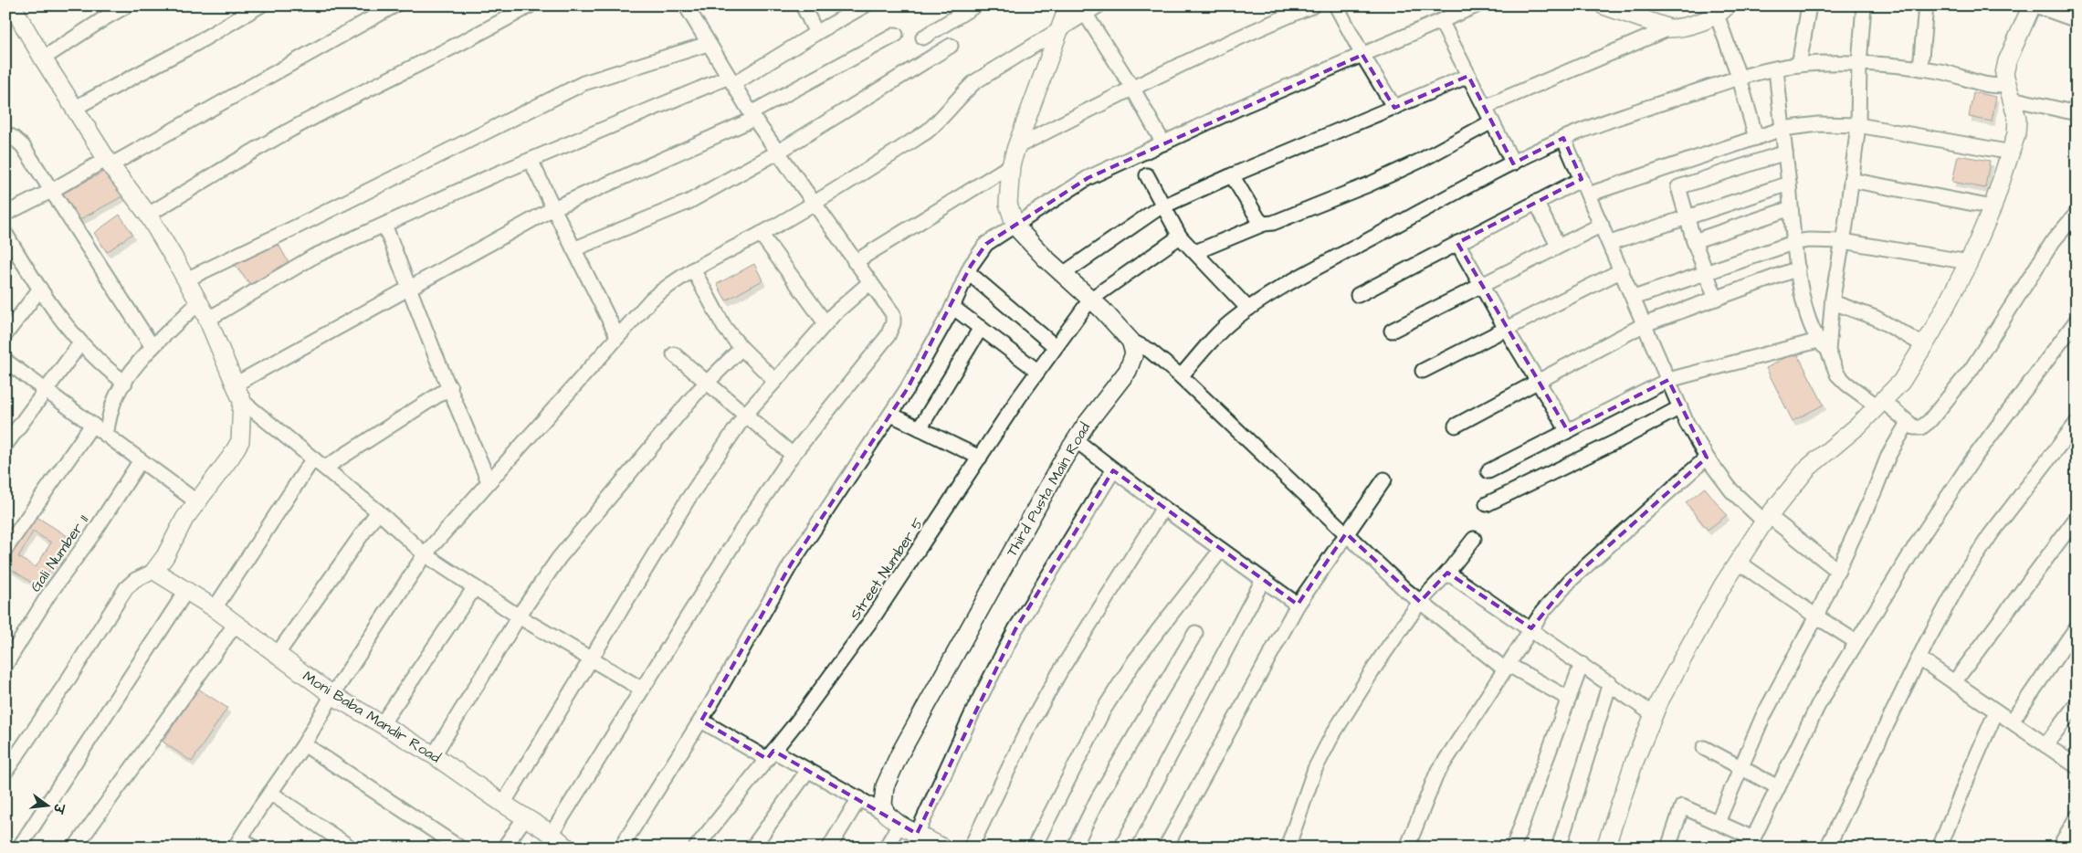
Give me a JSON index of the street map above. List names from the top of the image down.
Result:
{
  "streets": {
    "street": [
      "Third Pusta Main Road",
      "Gali Number 11",
      "Street Number 5",
      "Moni Baba Mandir Road"
    ]
  },
  "north": "right"
}
